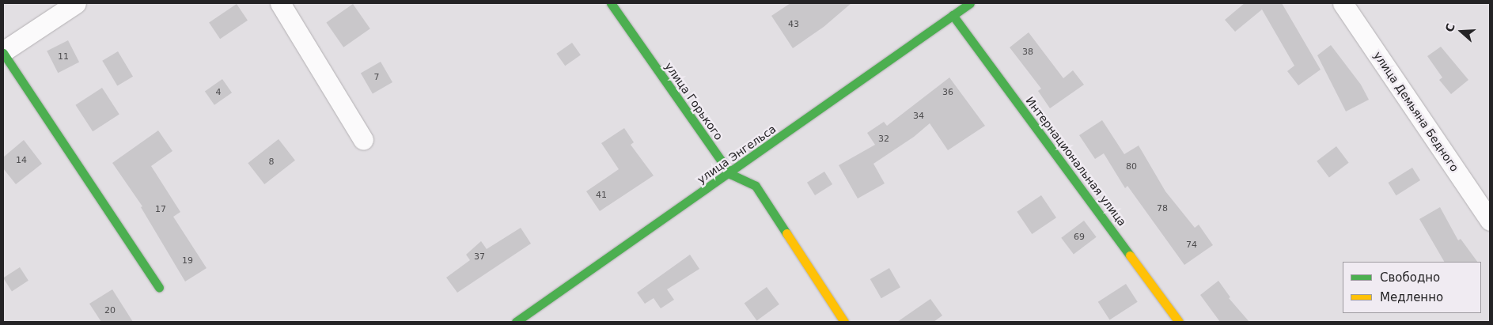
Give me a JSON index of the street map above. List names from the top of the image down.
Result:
{
  "streets": {
    "street": [
      "улица Горького",
      "улица Демьяна Бедного",
      "улица Энгельса",
      "Интернациональная улица"
    ]
  },
  "crossings": [
    ["улица Горького", "улица Энгельса"],
    ["улица Энгельса", "Интернациональная улица"]
  ],
  "house_numbers": [
    "43",
    "38",
    "11",
    "7",
    "4",
    "36",
    "34",
    "32",
    "14",
    "8",
    "80",
    "41",
    "78",
    "17",
    "69",
    "74",
    "37",
    "19",
    "20"
  ],
  "legend": ["Свободно", "Медленно"],
  "north": "left"
}
